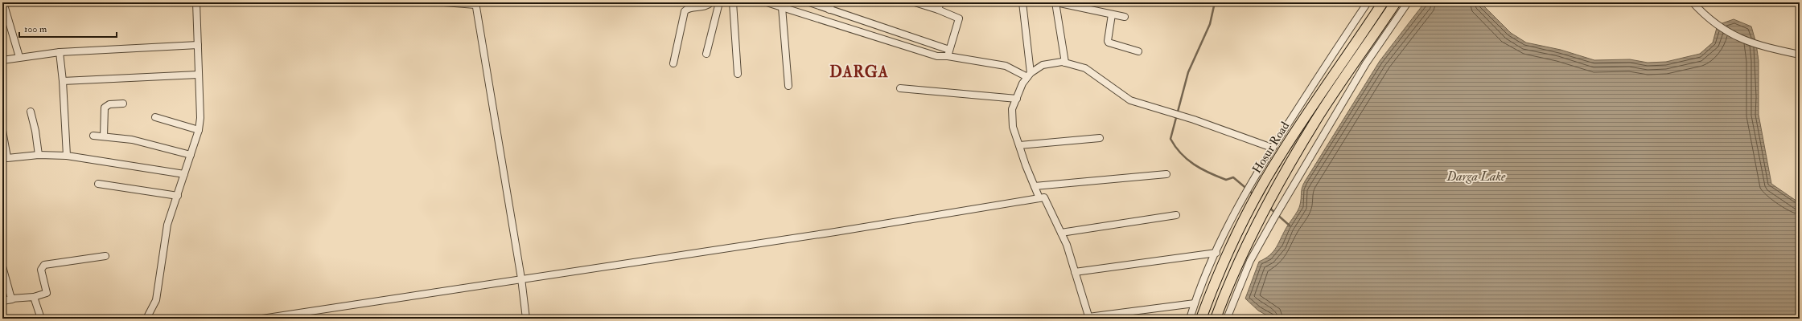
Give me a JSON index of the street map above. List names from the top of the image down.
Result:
{
  "streets": {
    "highway": ["Hosur Road"]
  },
  "districts": ["DARGA"],
  "water": ["Darga Lake"],
  "scale_bar": "100 m"
}
